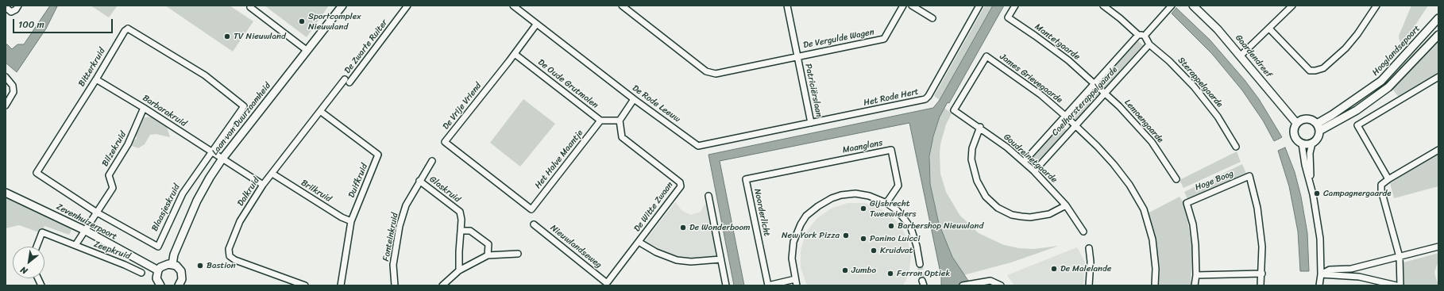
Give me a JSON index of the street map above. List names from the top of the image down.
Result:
{
  "streets": {
    "street": [
      "De Vergulde Wagen",
      "Mantetgaarde",
      "De Zwarte Ruiter",
      "Hooglandsepoort",
      "Gaardendreef",
      "Bitterkruid",
      "James Grievegaarde",
      "Sterappelgaarde",
      "De Oude Grutmolen",
      "Patriciërslaan",
      "Het Rode Hert",
      "Coelhorsterappelgaarde",
      "De Rode Leeuw",
      "De Vrije Vriend",
      "Barbarakruid",
      "Laan van Duurzaamheid",
      "Lemoengaarde",
      "Maanglans",
      "Bilzekruid",
      "Goudreinetgaarde",
      "Het Halve Maantje",
      "Duifkruid",
      "Hoge Boog",
      "Glaskruid",
      "Brilkruid",
      "Dalkruid",
      "De Witte Zwaan",
      "Blaasjeskruid",
      "Noorderlicht",
      "Zevenhuizerpoort",
      "Fonteinkruid",
      "Nieuwlandseweg",
      "Zeepkruid"
    ]
  },
  "crossings": [
    ["De Vergulde Wagen", "Patriciërslaan"],
    ["Mantetgaarde", "Coelhorsterappelgaarde"],
    ["Mantetgaarde", "Lemoengaarde"],
    ["Hooglandsepoort", "Gaardendreef"],
    ["Bitterkruid", "Barbarakruid"],
    ["Bitterkruid", "Bilzekruid"],
    ["Bitterkruid", "Blaasjeskruid"],
    ["James Grievegaarde", "Coelhorsterappelgaarde"],
    ["James Grievegaarde", "Goudreinetgaarde"],
    ["Sterappelgaarde", "Coelhorsterappelgaarde"],
    ["De Oude Grutmolen", "De Vrije Vriend"],
    ["De Oude Grutmolen", "Het Halve Maantje"],
    ["De Oude Grutmolen", "De Witte Zwaan"],
    ["Patriciërslaan", "Het Rode Hert"],
    ["Patriciërslaan", "De Rode Leeuw"],
    ["Het Rode Hert", "De Rode Leeuw"],
    ["Coelhorsterappelgaarde", "Lemoengaarde"],
    ["Coelhorsterappelgaarde", "Goudreinetgaarde"],
    ["De Rode Leeuw", "De Vrije Vriend"],
    ["De Vrije Vriend", "Het Halve Maantje"],
    ["Barbarakruid", "Laan van Duurzaamheid"],
    ["Barbarakruid", "Bilzekruid"],
    ["Barbarakruid", "Blaasjeskruid"],
    ["Maanglans", "Noorderlicht"],
    ["Bilzekruid", "Blaasjeskruid"],
    ["Bilzekruid", "Zevenhuizerpoort"],
    ["Bilzekruid", "Zeepkruid"],
    ["Duifkruid", "Brilkruid"],
    ["Duifkruid", "Dalkruid"],
    ["Glaskruid", "Fonteinkruid"],
    ["Brilkruid", "Dalkruid"],
    ["De Witte Zwaan", "Nieuwlandseweg"],
    ["Zevenhuizerpoort", "Zeepkruid"]
  ],
  "places": [
    "Sportcomplex Nieuwland",
    "TV Nieuwland",
    "Campagnergaarde",
    "Gijsbrecht Tweewielers",
    "Barbershop Nieuwland",
    "De Wonderboom",
    "New York Pizza",
    "Panino Luicci",
    "Kruidvat",
    "Bastion",
    "De Malelande",
    "Jumbo",
    "Ferron Optiek"
  ],
  "scale_bar": "100 m",
  "north": "bottom left"
}
